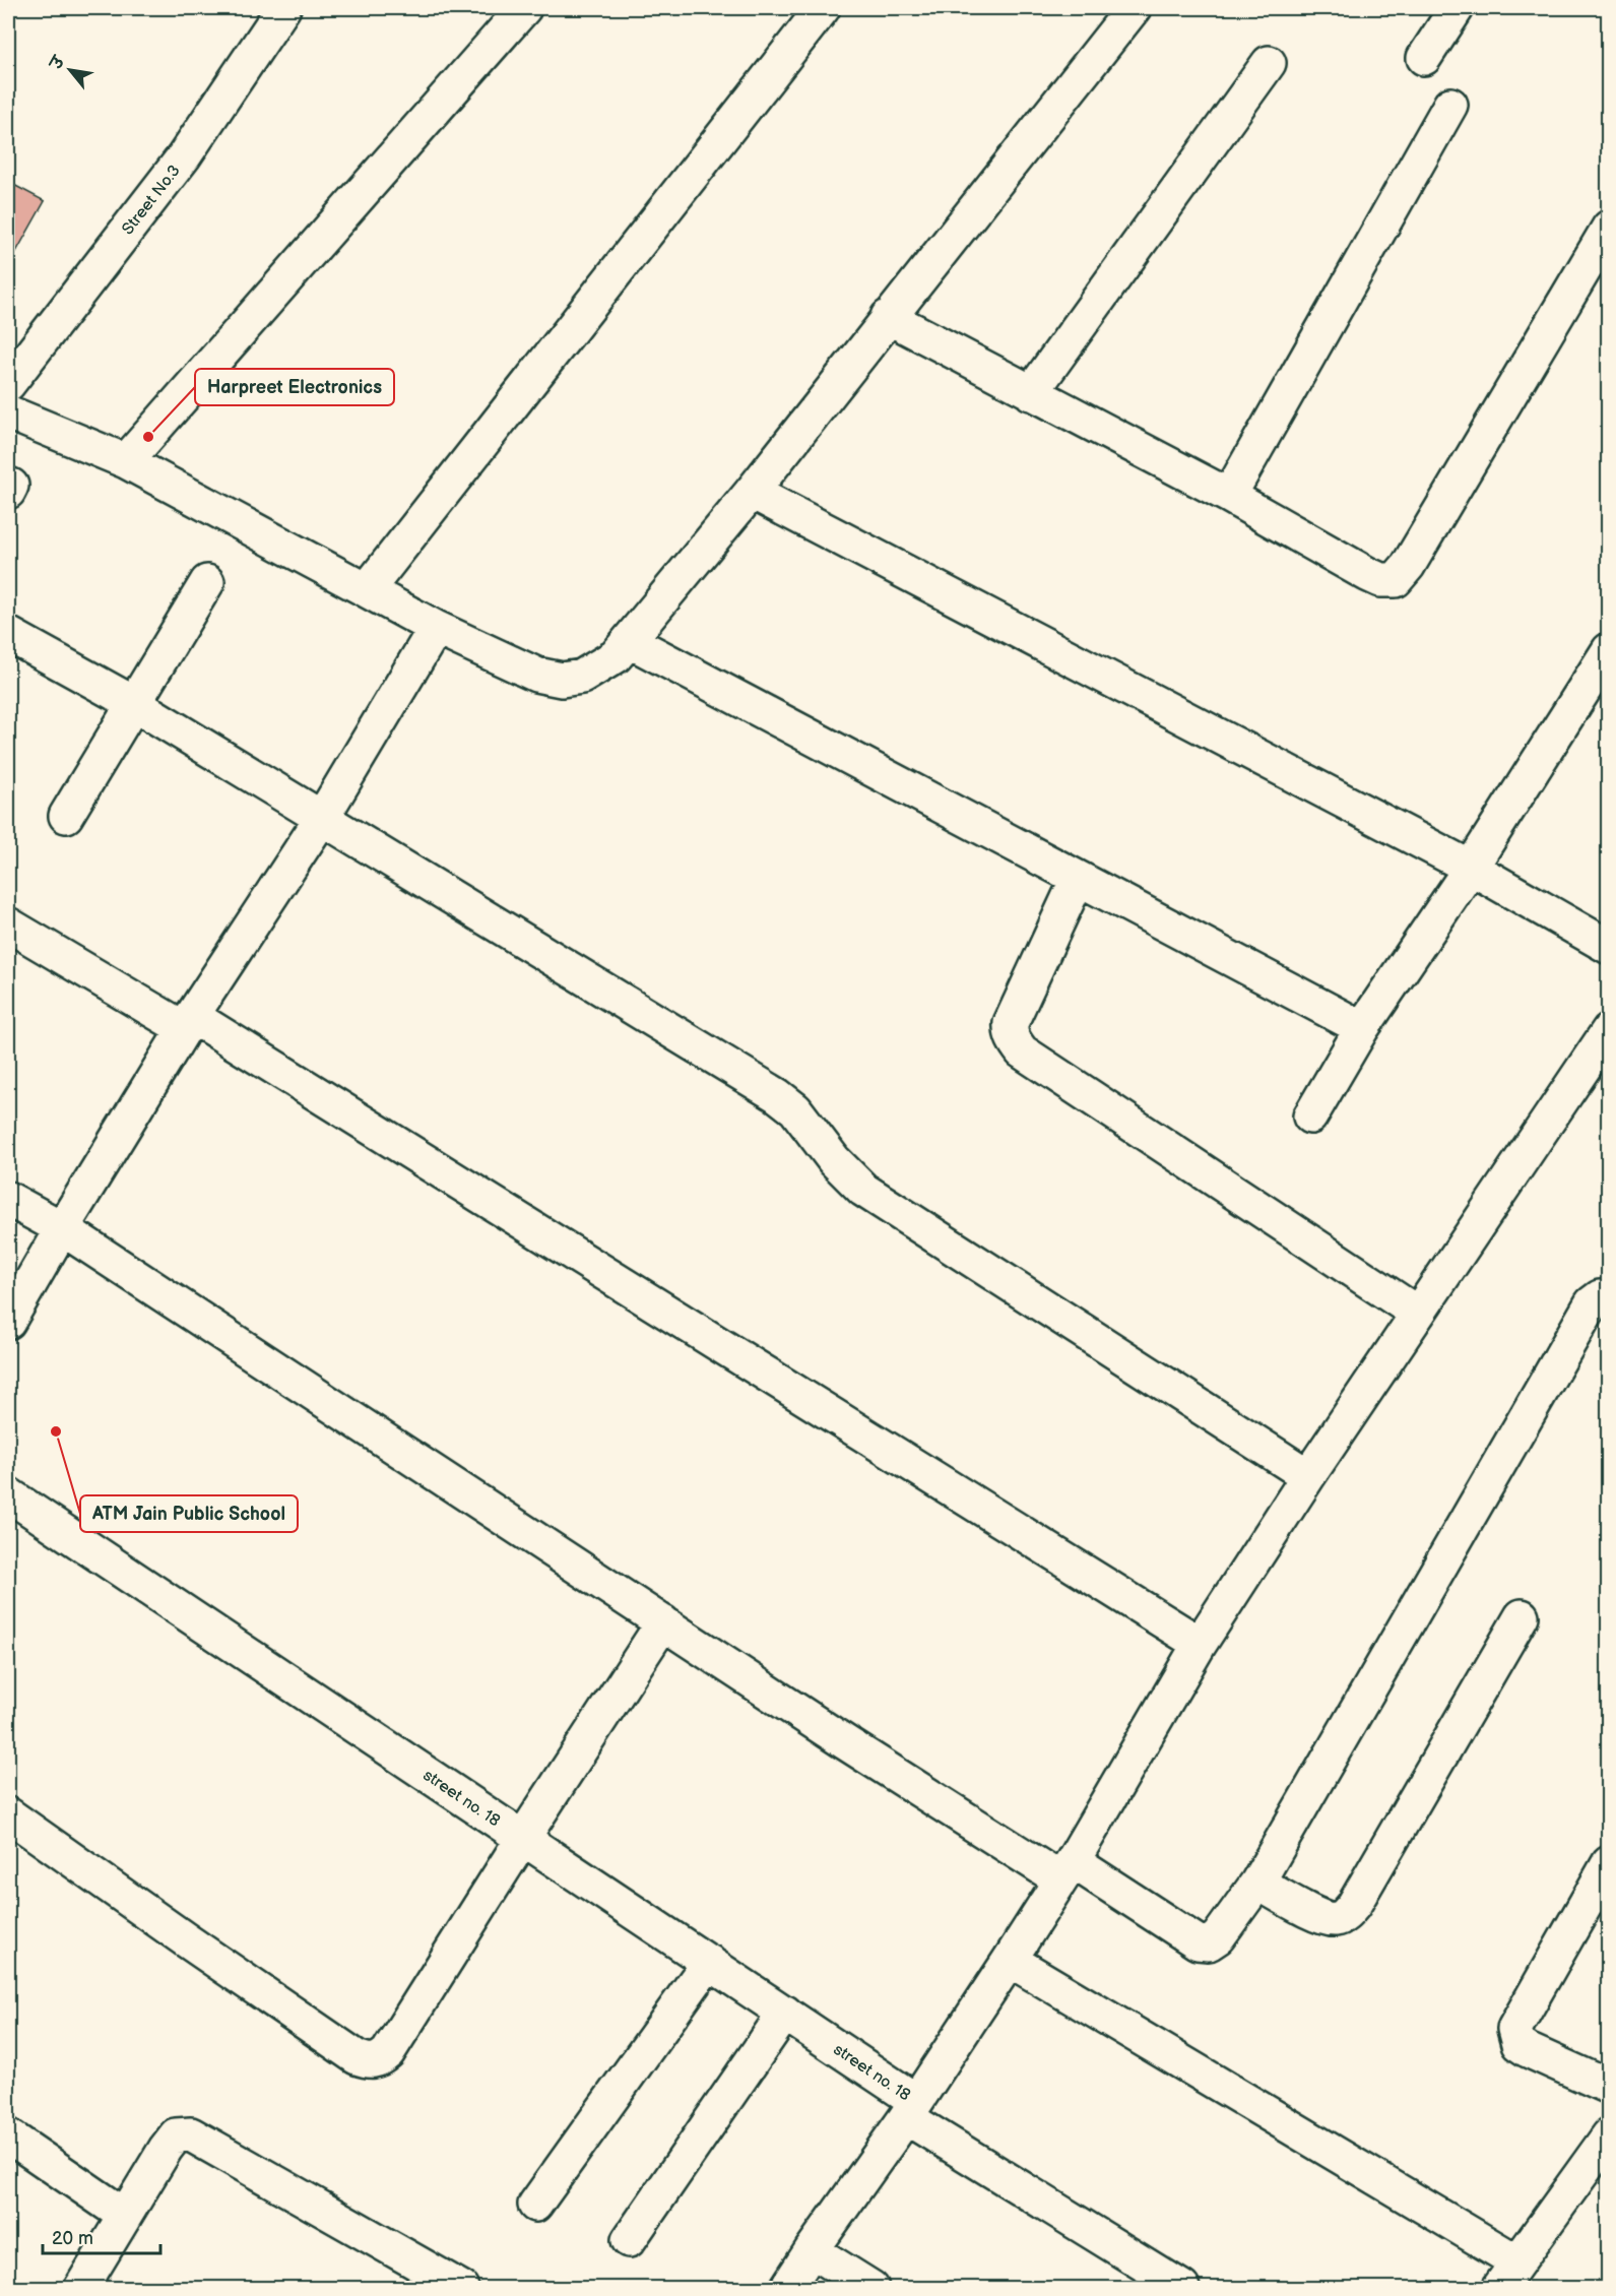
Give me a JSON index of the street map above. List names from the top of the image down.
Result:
{
  "streets": {
    "street": ["Street No.3", "street no. 18"]
  },
  "places": ["Harpreet Electronics", "ATM Jain Public School"],
  "scale_bar": "20 m",
  "north": "top left"
}
